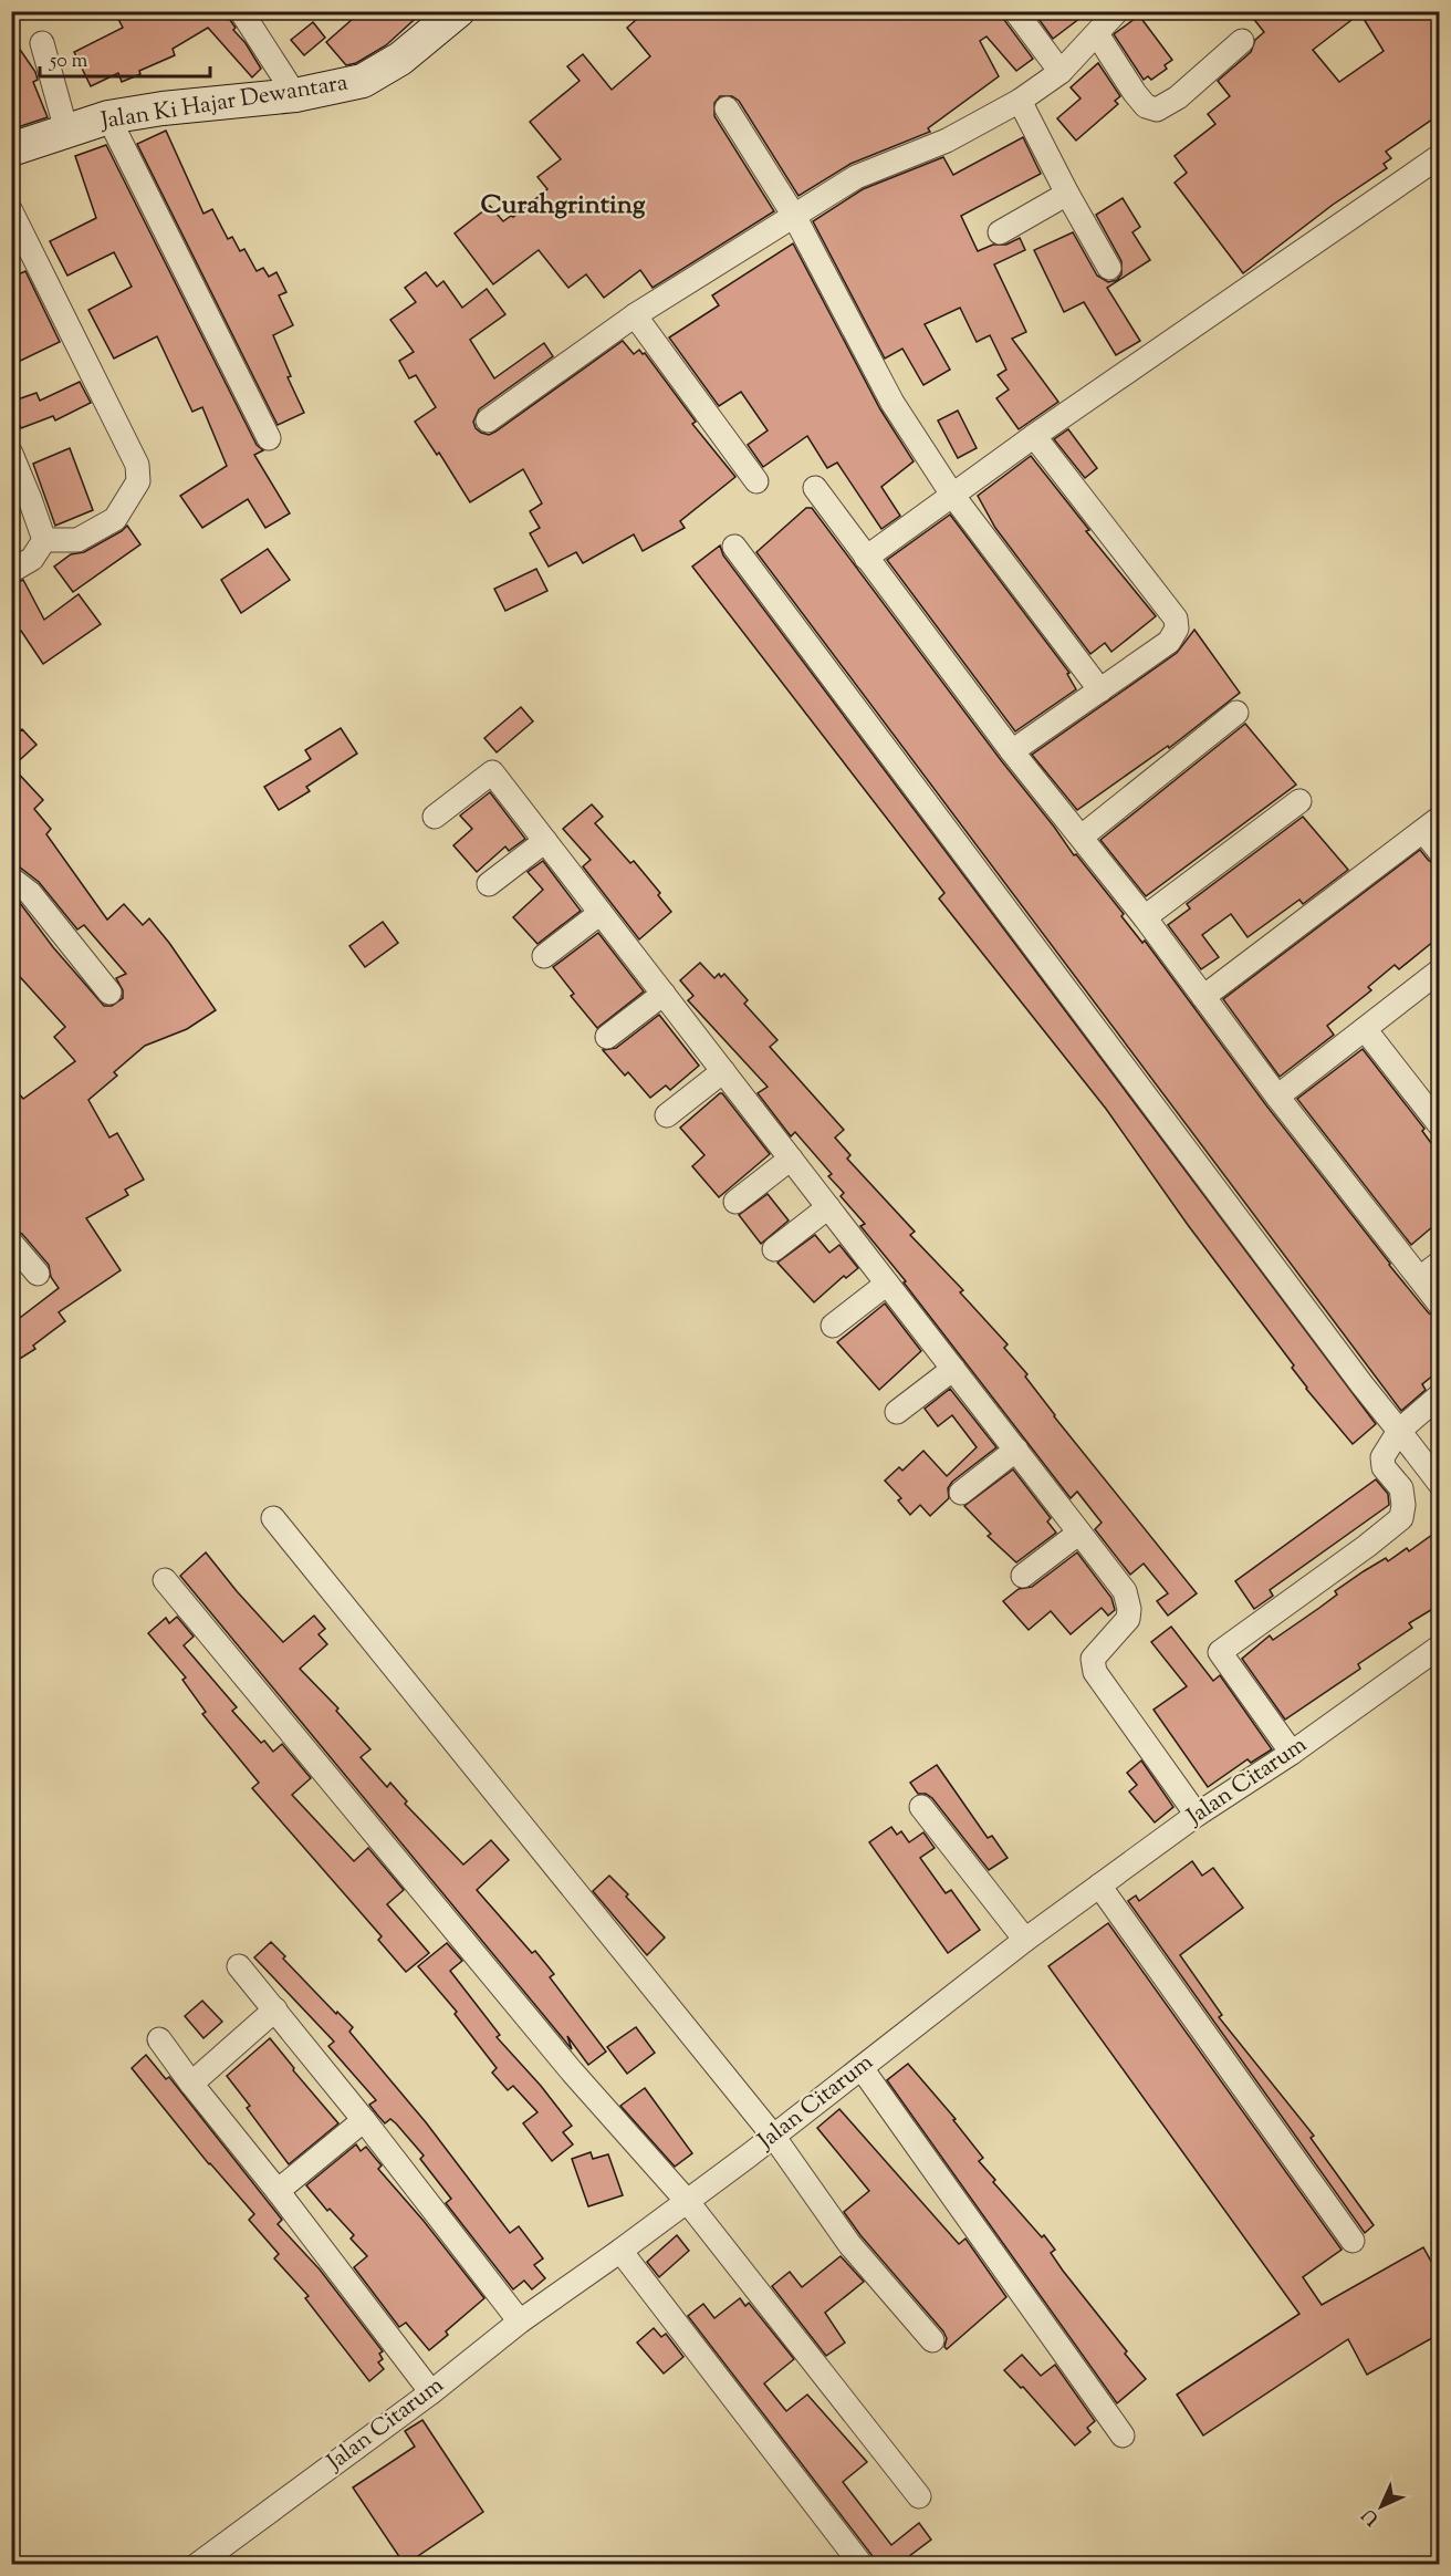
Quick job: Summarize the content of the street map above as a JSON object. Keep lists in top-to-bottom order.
{
  "streets": {
    "main road": ["Jalan Ki Hajar Dewantara"],
    "street": ["Jalan Citarum"]
  },
  "districts": ["Curahgrinting"],
  "scale_bar": "50 m",
  "north": "bottom left"
}
